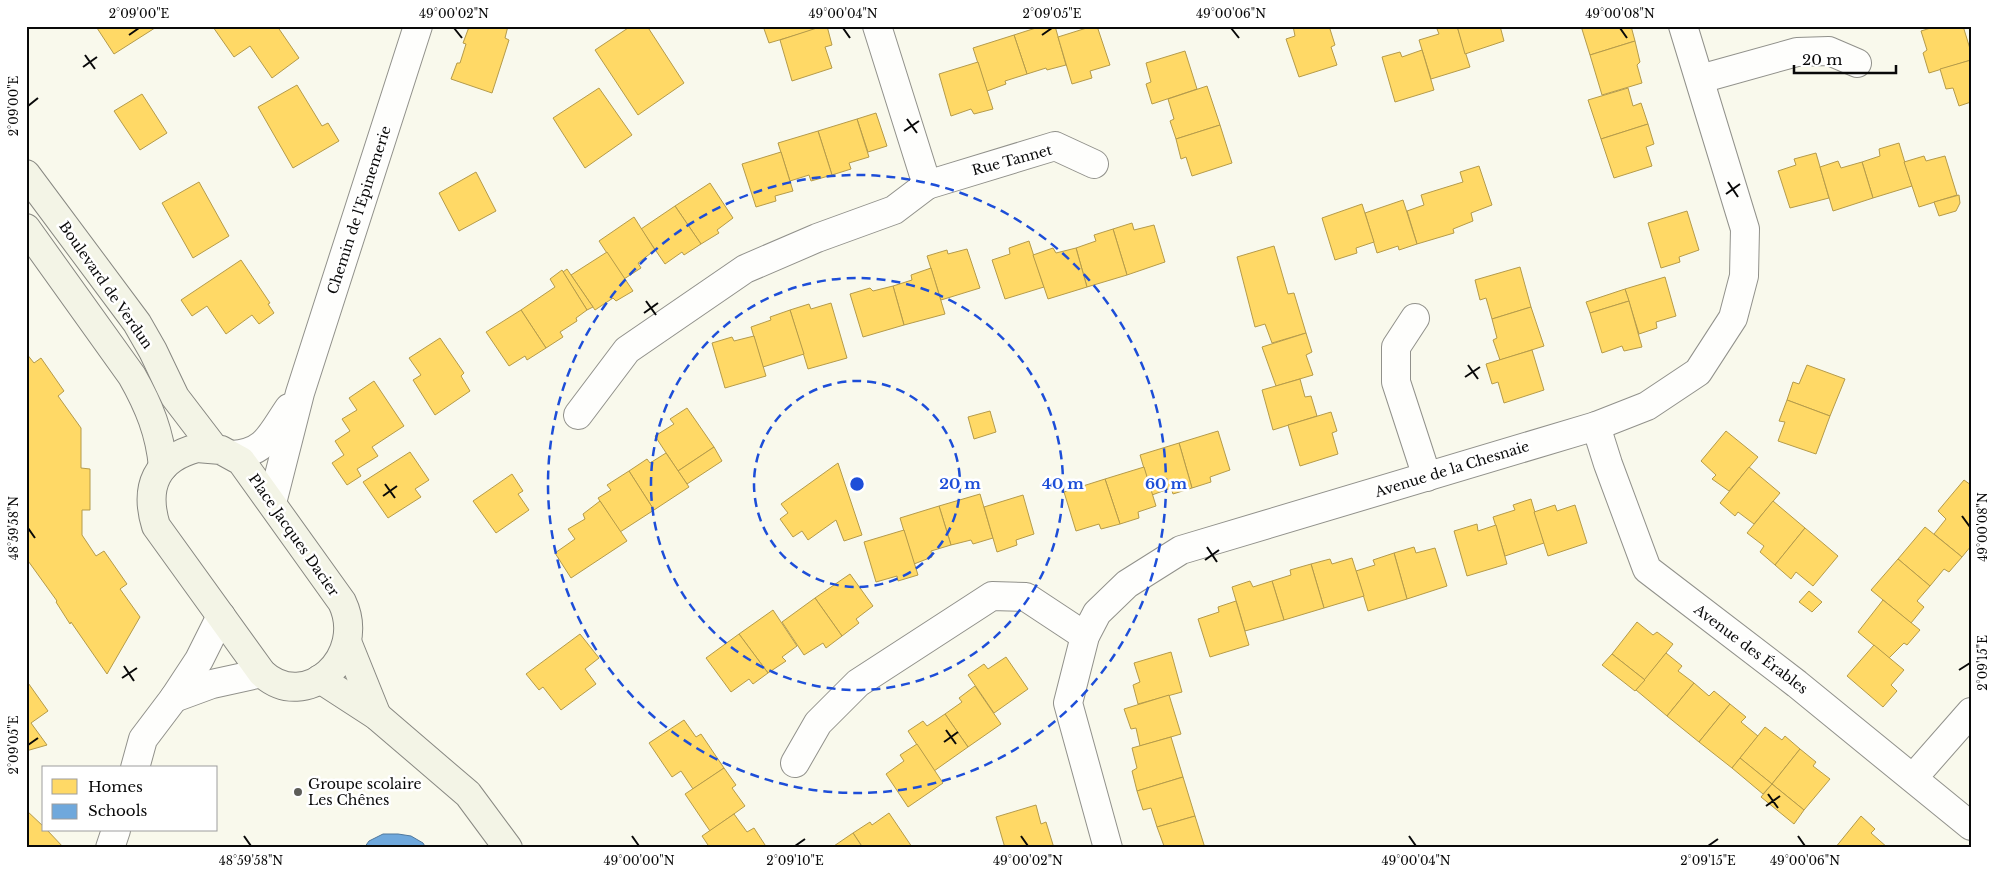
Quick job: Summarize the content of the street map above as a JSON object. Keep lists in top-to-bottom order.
{
  "streets": {
    "main road": ["Boulevard de Verdun", "Place Jacques Dacier"],
    "street": [
      "Rue Tannet",
      "Chemin de l'Epinemerie",
      "Avenue de la Chesnaie",
      "Avenue des Érables"
    ]
  },
  "crossings": [
    ["Chemin de l'Epinemerie", "Boulevard de Verdun"],
    ["Chemin de l'Epinemerie", "Place Jacques Dacier"],
    ["Boulevard de Verdun", "Place Jacques Dacier"],
    ["Avenue de la Chesnaie", "Avenue des Érables"]
  ],
  "places": ["Groupe scolaire Les Chênes"],
  "legend": ["Homes", "Schools"],
  "scale_bar": "20 m",
  "coordinates": [
    "2°09'00\"E",
    "49°00'02\"N",
    "49°00'04\"N",
    "2°09'05\"E",
    "49°00'06\"N",
    "49°00'08\"N",
    "48°59'58\"N",
    "2°09'15\"E",
    "49°00'00\"N",
    "2°09'10\"E"
  ],
  "rings": ["20 m", "40 m", "60 m"]
}
